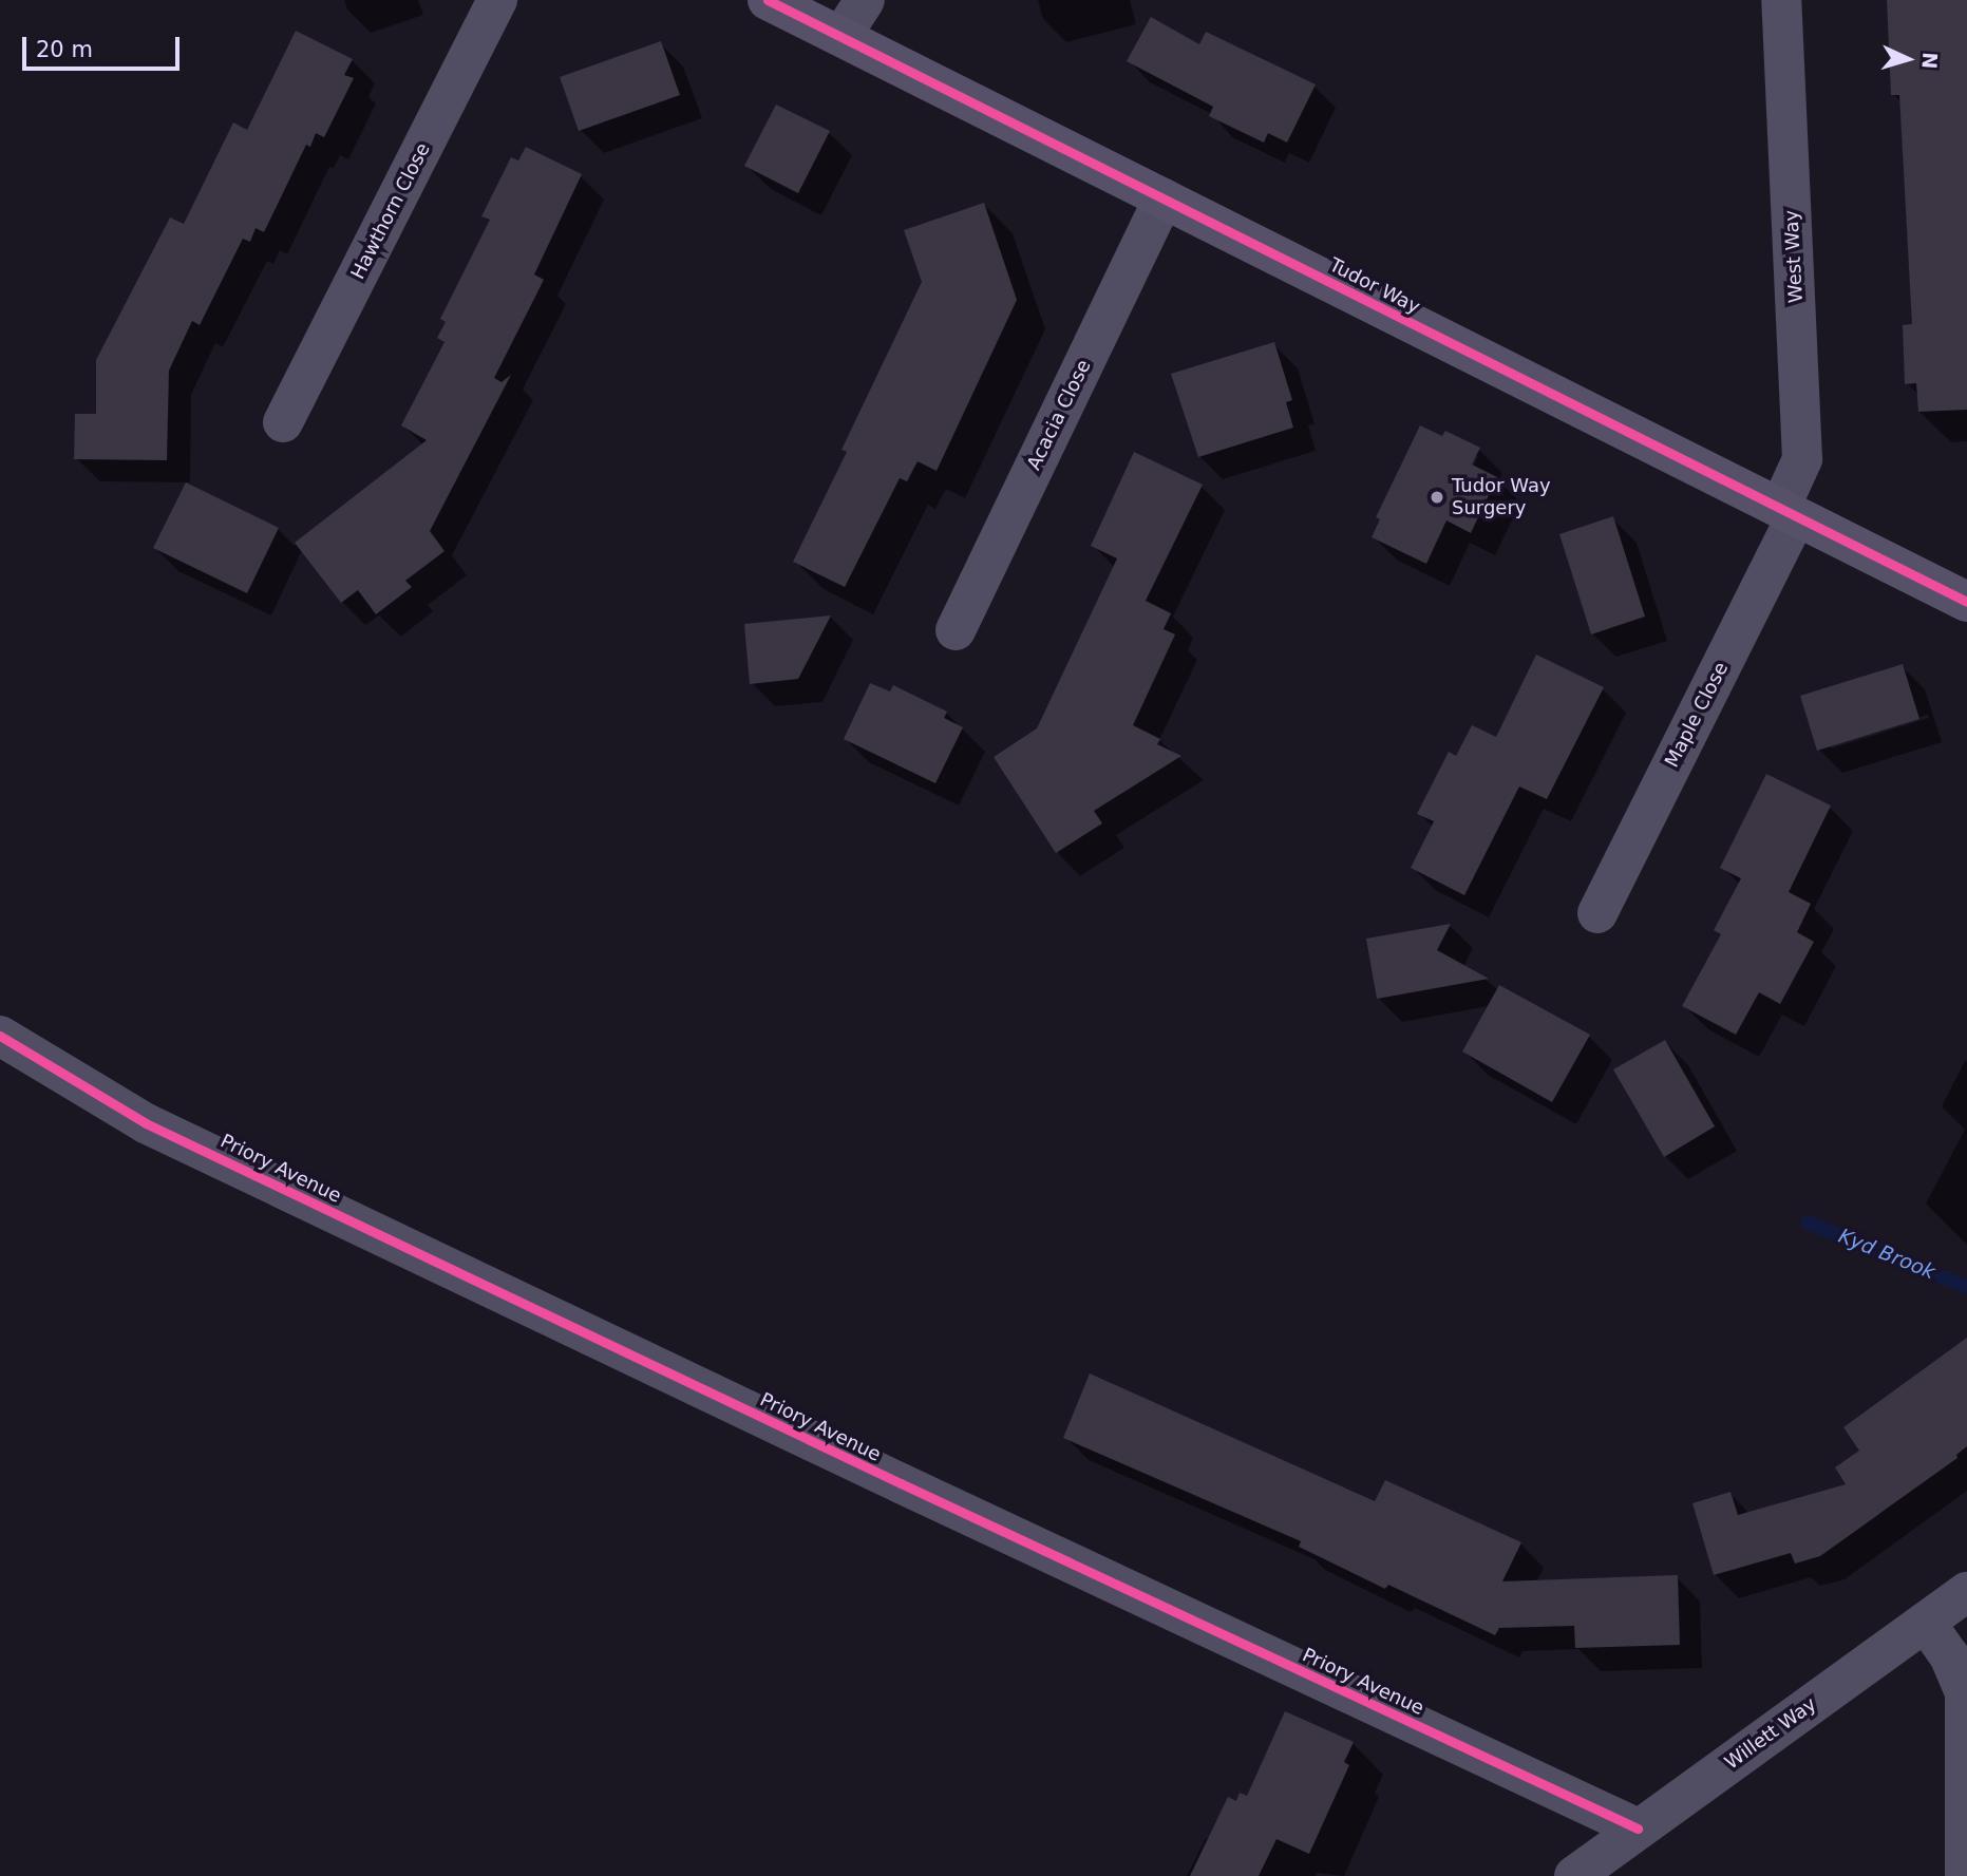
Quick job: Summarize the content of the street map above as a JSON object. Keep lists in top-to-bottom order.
{
  "streets": {
    "street": [
      "Hawthorn Close",
      "West Way",
      "Tudor Way",
      "Acacia Close",
      "Maple Close",
      "Priory Avenue",
      "Willett Way"
    ]
  },
  "crossings": [
    ["West Way", "Tudor Way"],
    ["West Way", "Maple Close"],
    ["Tudor Way", "Acacia Close"],
    ["Tudor Way", "Maple Close"],
    ["Priory Avenue", "Willett Way"]
  ],
  "water": ["Kyd Brook"],
  "places": ["Tudor Way Surgery"],
  "scale_bar": "20 m",
  "north": "right"
}
